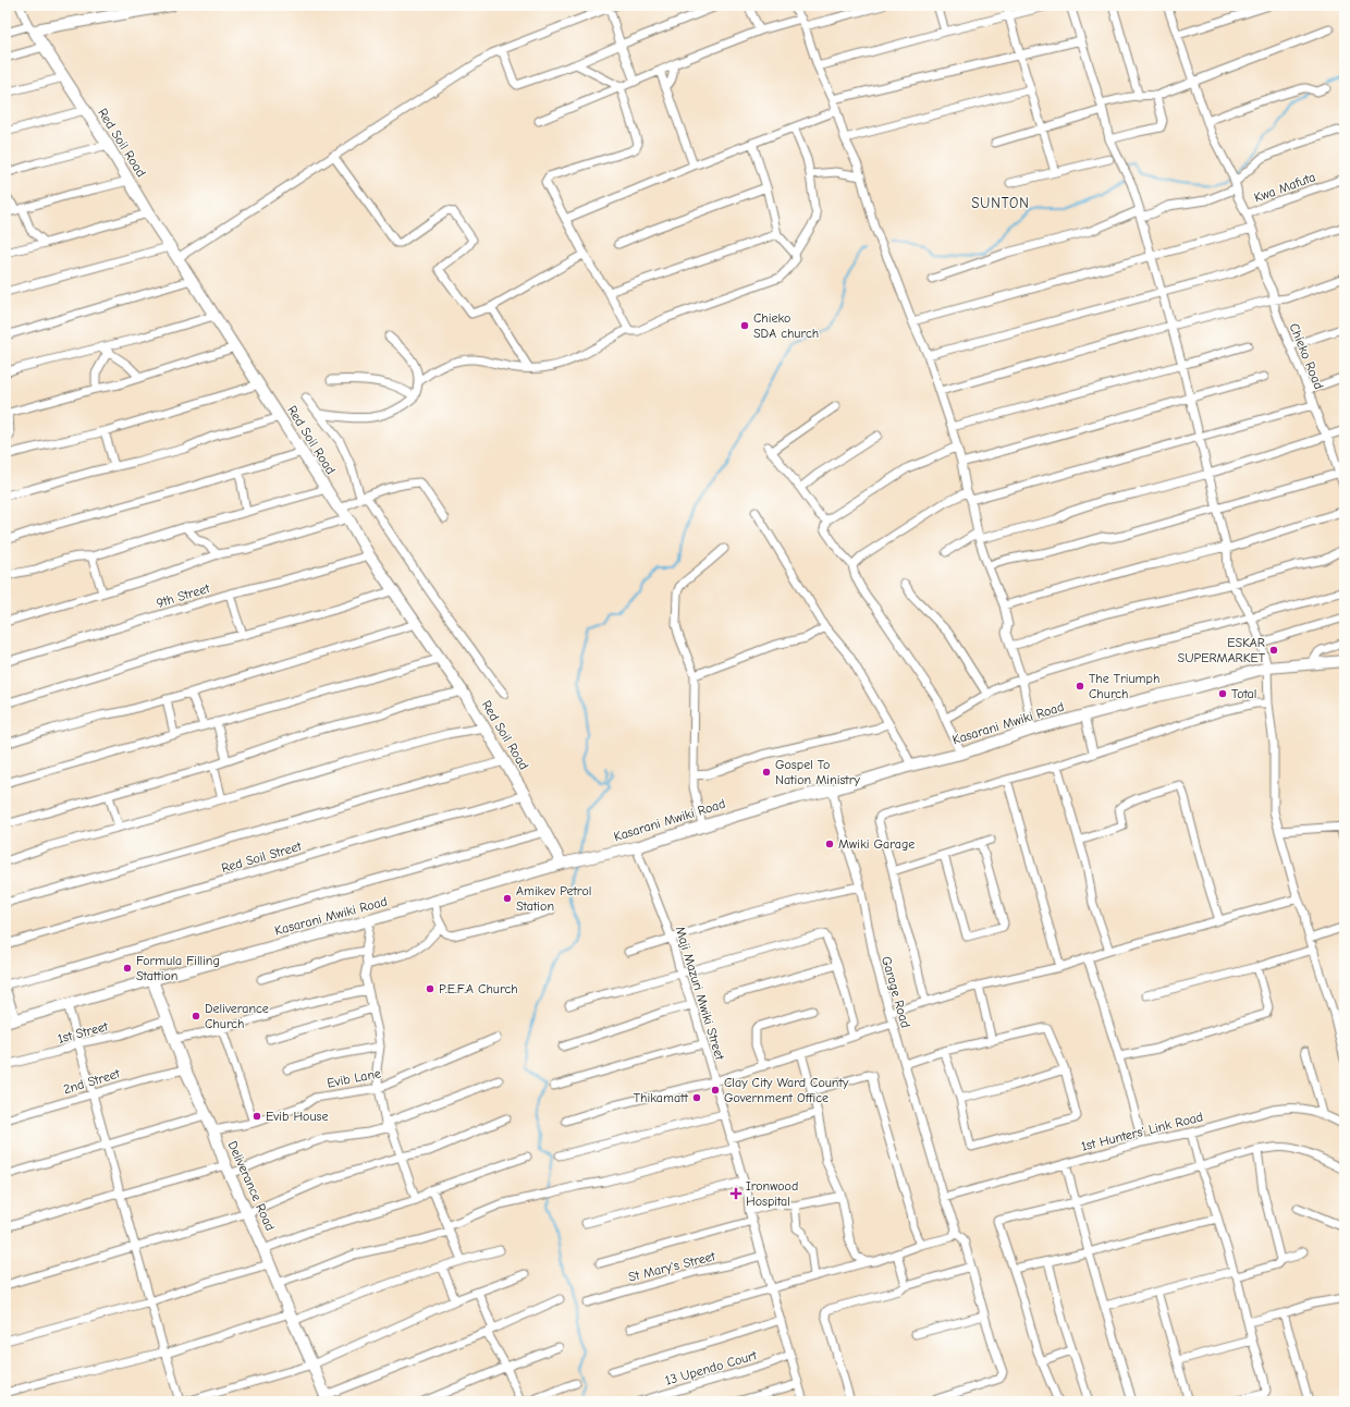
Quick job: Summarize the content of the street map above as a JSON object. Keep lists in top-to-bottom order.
{
  "streets": {
    "street": [
      "Red Soil Road",
      "Kwa Mafuta",
      "Chieko Road",
      "9th Street",
      "Kasarani Mwiki Road",
      "Red Soil Street",
      "Garage Road",
      "Maji Mazuri Mwiki Street",
      "1st Street",
      "Evib Lane",
      "2nd Street",
      "1st Hunters' Link Road",
      "Deliverance Road",
      "St Mary's Street",
      "13 Upendo Court"
    ]
  },
  "crossings": [
    ["Red Soil Road", "9th Street"],
    ["Red Soil Road", "Kasarani Mwiki Road"],
    ["Red Soil Road", "Red Soil Street"],
    ["Kwa Mafuta", "Chieko Road"],
    ["Kasarani Mwiki Road", "Garage Road"],
    ["Kasarani Mwiki Road", "Maji Mazuri Mwiki Street"],
    ["Kasarani Mwiki Road", "Deliverance Road"],
    ["Garage Road", "1st Hunters' Link Road"],
    ["Maji Mazuri Mwiki Street", "St Mary's Street"],
    ["Maji Mazuri Mwiki Street", "13 Upendo Court"],
    ["1st Street", "Deliverance Road"],
    ["Evib Lane", "Deliverance Road"],
    ["2nd Street", "Deliverance Road"]
  ],
  "districts": ["SUNTON"],
  "places": {
    "other": [
      "Chieko SDA church",
      "ESKAR SUPERMARKET",
      "The Triumph Church",
      "Total",
      "Gospel To Nation Ministry",
      "Mwiki Garage",
      "Amikev Petrol Station",
      "Formula Filling Stattion",
      "P.E.F.A Church",
      "Deliverance Church",
      "Clay City Ward County Government Office",
      "Thikamatt",
      "Evib House"
    ],
    "health": ["Ironwood Hospital"]
  }
}
